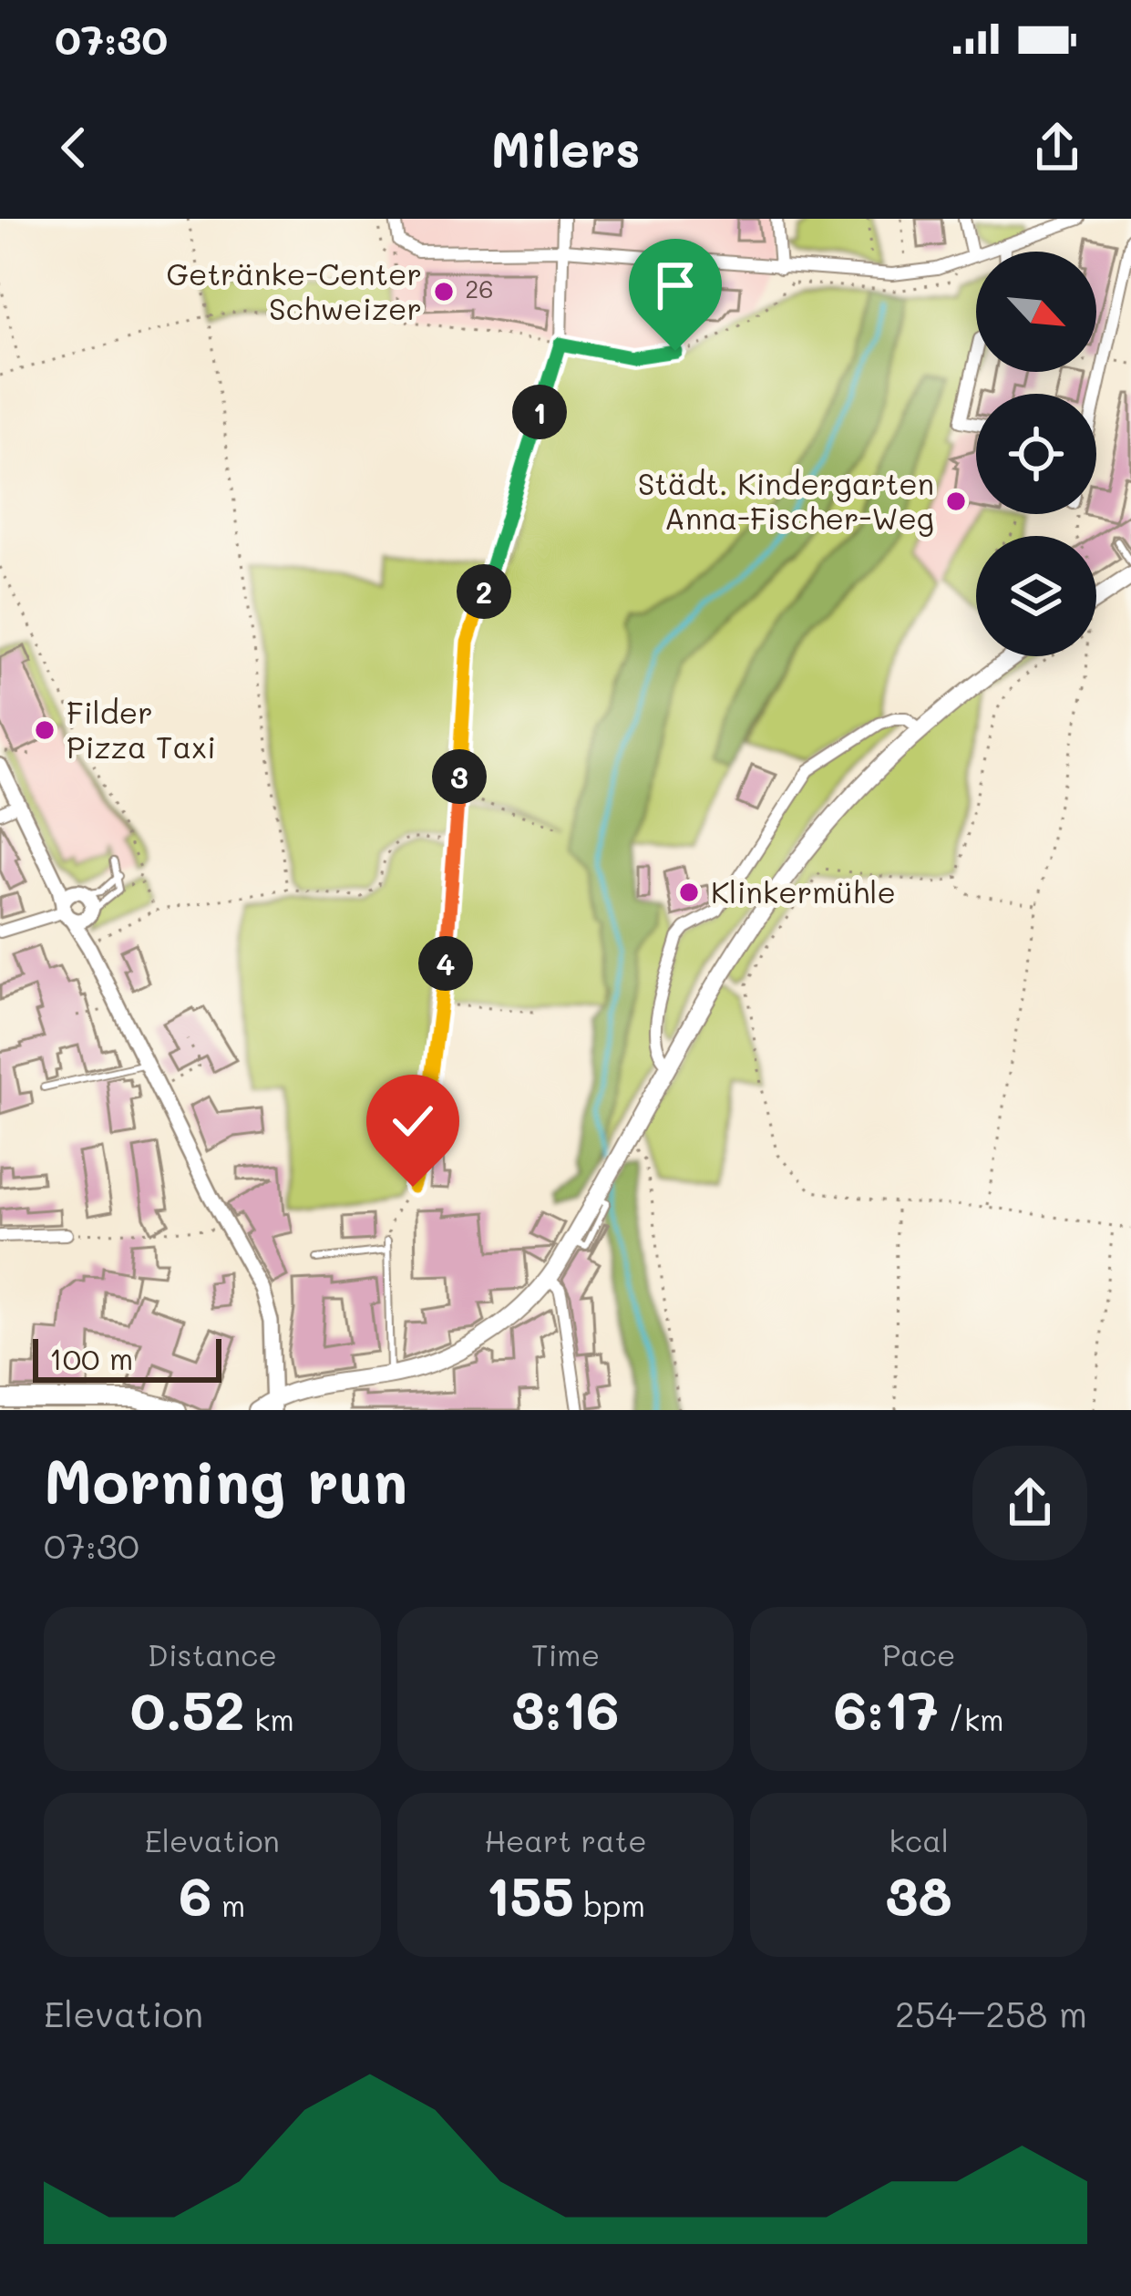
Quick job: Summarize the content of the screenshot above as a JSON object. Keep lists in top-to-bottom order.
{
  "places": [
    "Getränke-Center Schweizer",
    "Städt. Kindergarten Anna-Fischer-Weg",
    "Filder Pizza Taxi",
    "Klinkermühle"
  ],
  "house_numbers": ["26"],
  "scale_bar": "100 m",
  "north": "bottom right",
  "page": {
    "status": "07:30",
    "header": "Milers",
    "pins": [
      "1",
      "2",
      "3",
      "4"
    ],
    "scale": "100 m",
    "heading": ["Morning run", "07:30"],
    "stats": [
      ["Distance", "0.52 km"],
      ["Time", "3:16"],
      ["Pace", "6:17 /km"],
      ["Elevation", "6 m"],
      ["Heart rate", "155 bpm"],
      ["kcal", "38"]
    ],
    "chart": ["Elevation", "254–258 m"]
  }
}
